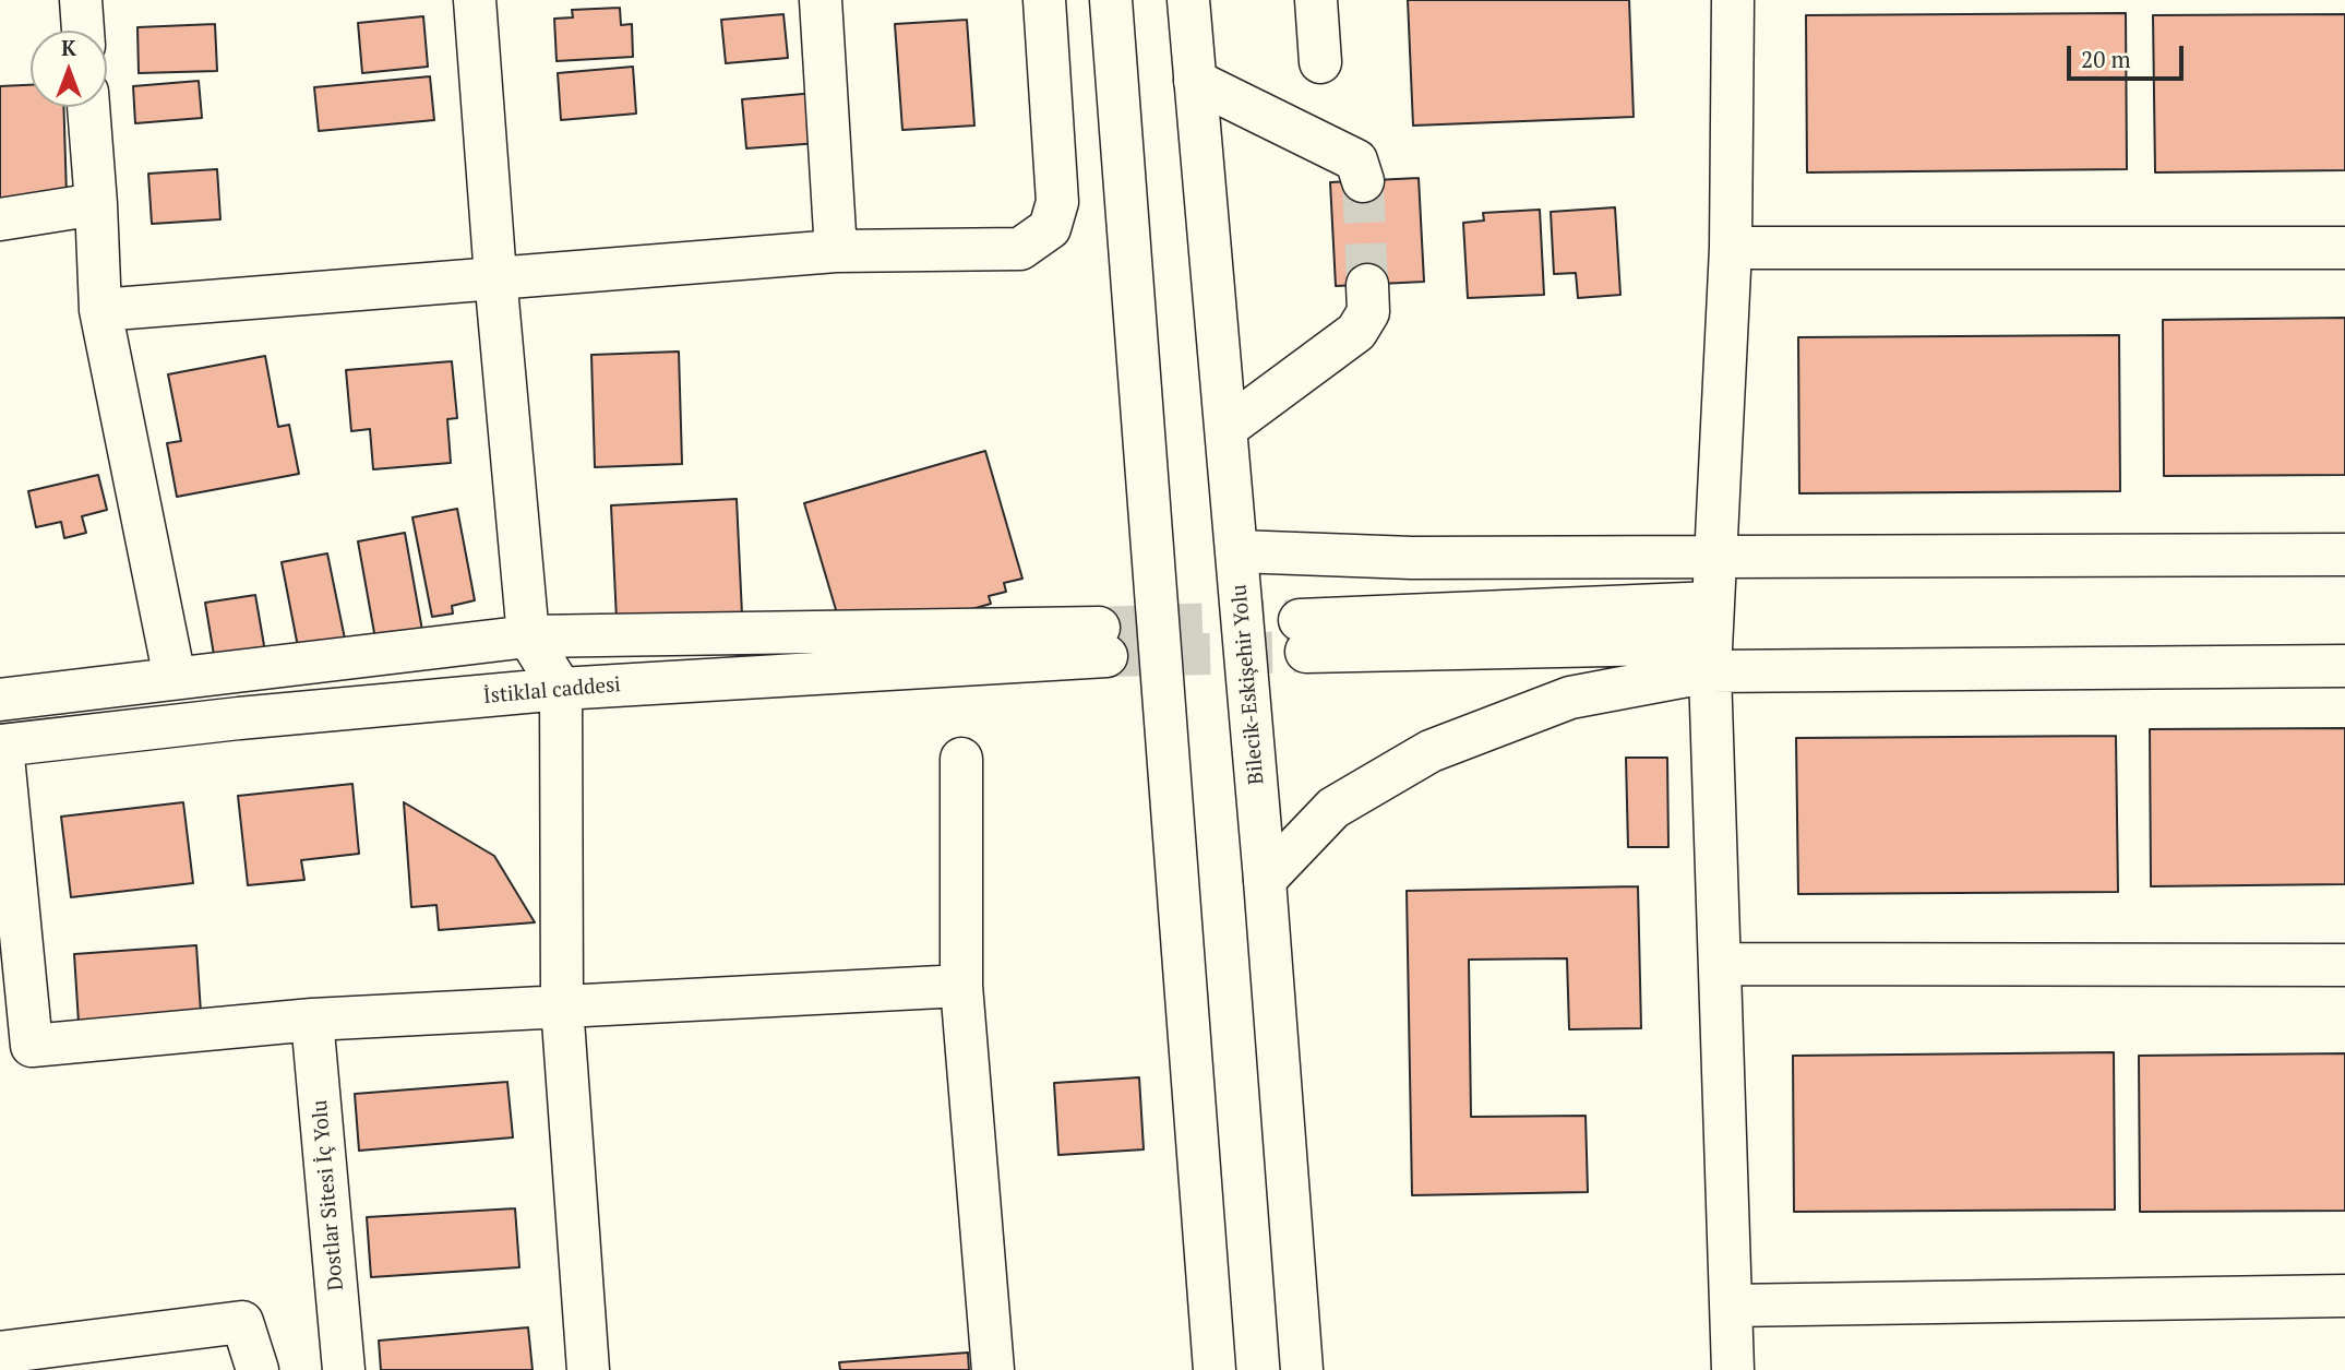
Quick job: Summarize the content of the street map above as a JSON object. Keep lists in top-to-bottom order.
{
  "streets": {
    "street": ["Bilecik-Eskişehir Yolu", "İstiklal caddesi", "Dostlar Sitesi İç Yolu"]
  },
  "scale_bar": "20 m",
  "north": "top"
}
